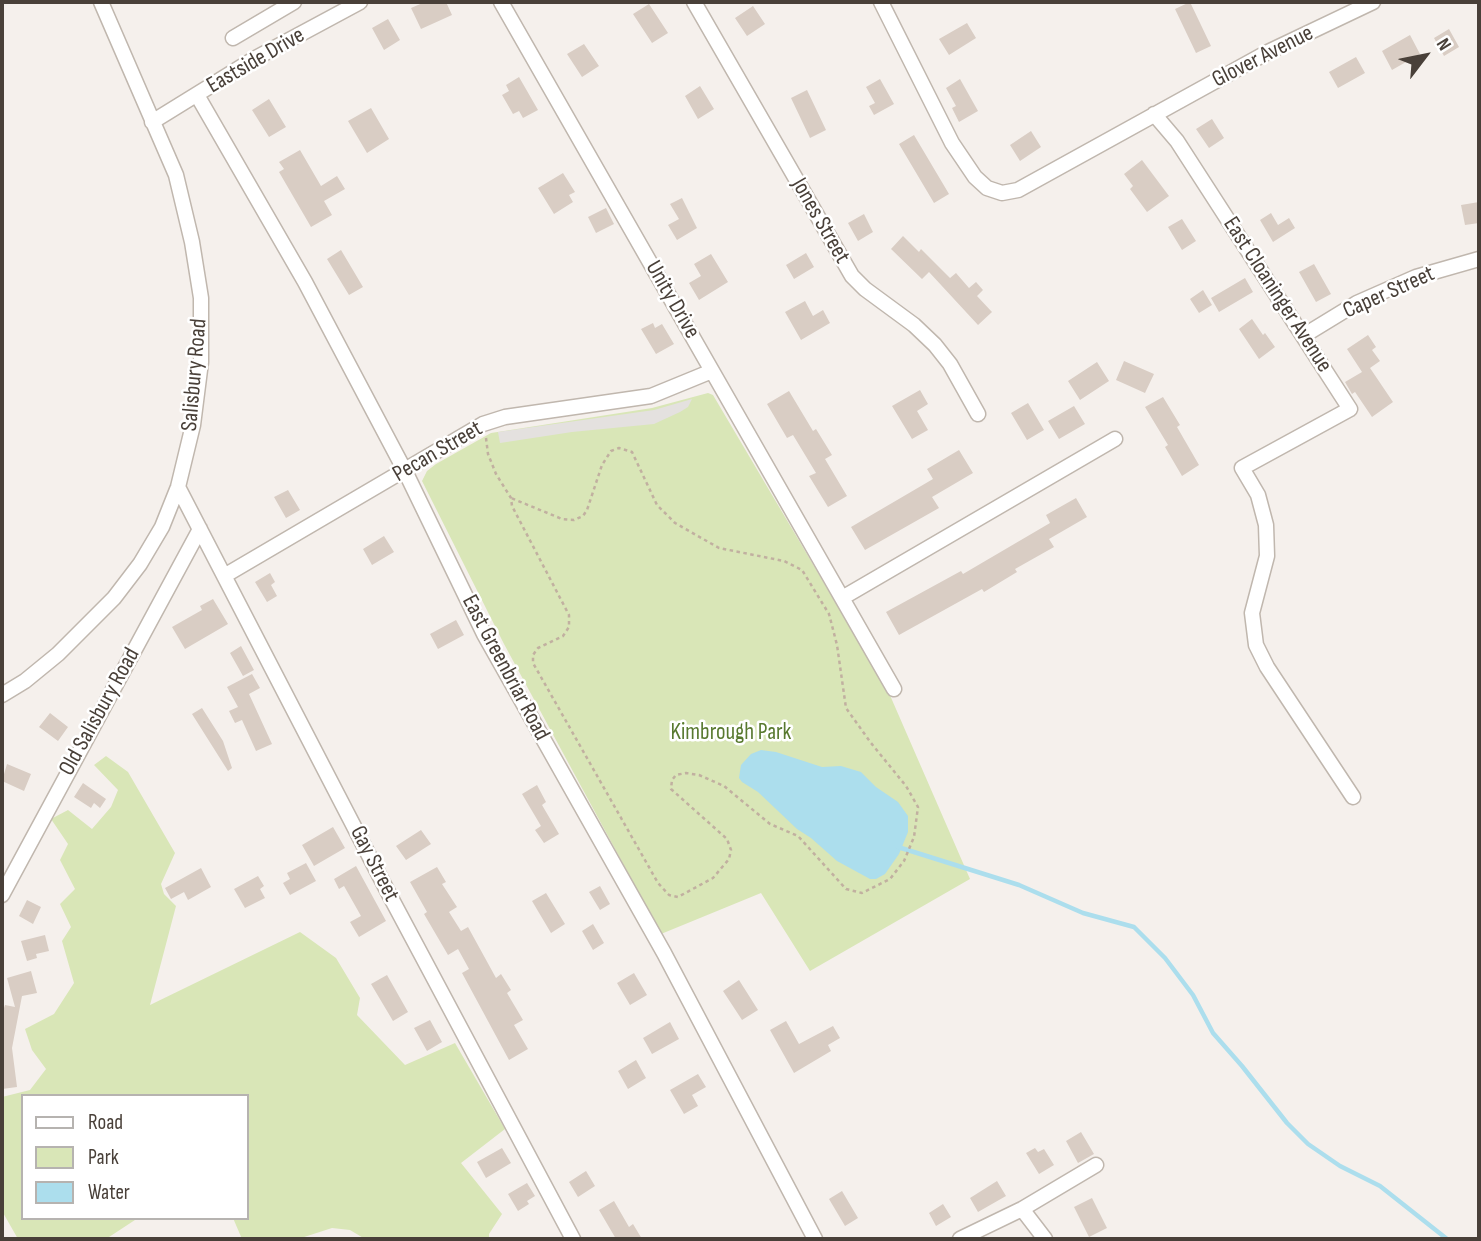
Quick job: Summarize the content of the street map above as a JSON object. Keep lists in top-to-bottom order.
{
  "streets": {
    "street": [
      "Glover Avenue",
      "Eastside Drive",
      "Jones Street",
      "Caper Street",
      "East Cloaninger Avenue",
      "Unity Drive",
      "Salisbury Road",
      "Pecan Street",
      "East Greenbriar Road",
      "Old Salisbury Road",
      "Gay Street"
    ]
  },
  "crossings": [
    ["Glover Avenue", "East Cloaninger Avenue"],
    ["Eastside Drive", "Salisbury Road"],
    ["Eastside Drive", "East Greenbriar Road"],
    ["Caper Street", "East Cloaninger Avenue"],
    ["Unity Drive", "Pecan Street"],
    ["Salisbury Road", "Gay Street"],
    ["Pecan Street", "East Greenbriar Road"],
    ["Pecan Street", "Gay Street"],
    ["Old Salisbury Road", "Gay Street"]
  ],
  "parks": ["Kimbrough Park"],
  "legend": ["Road", "Park", "Water"],
  "north": "top right"
}
